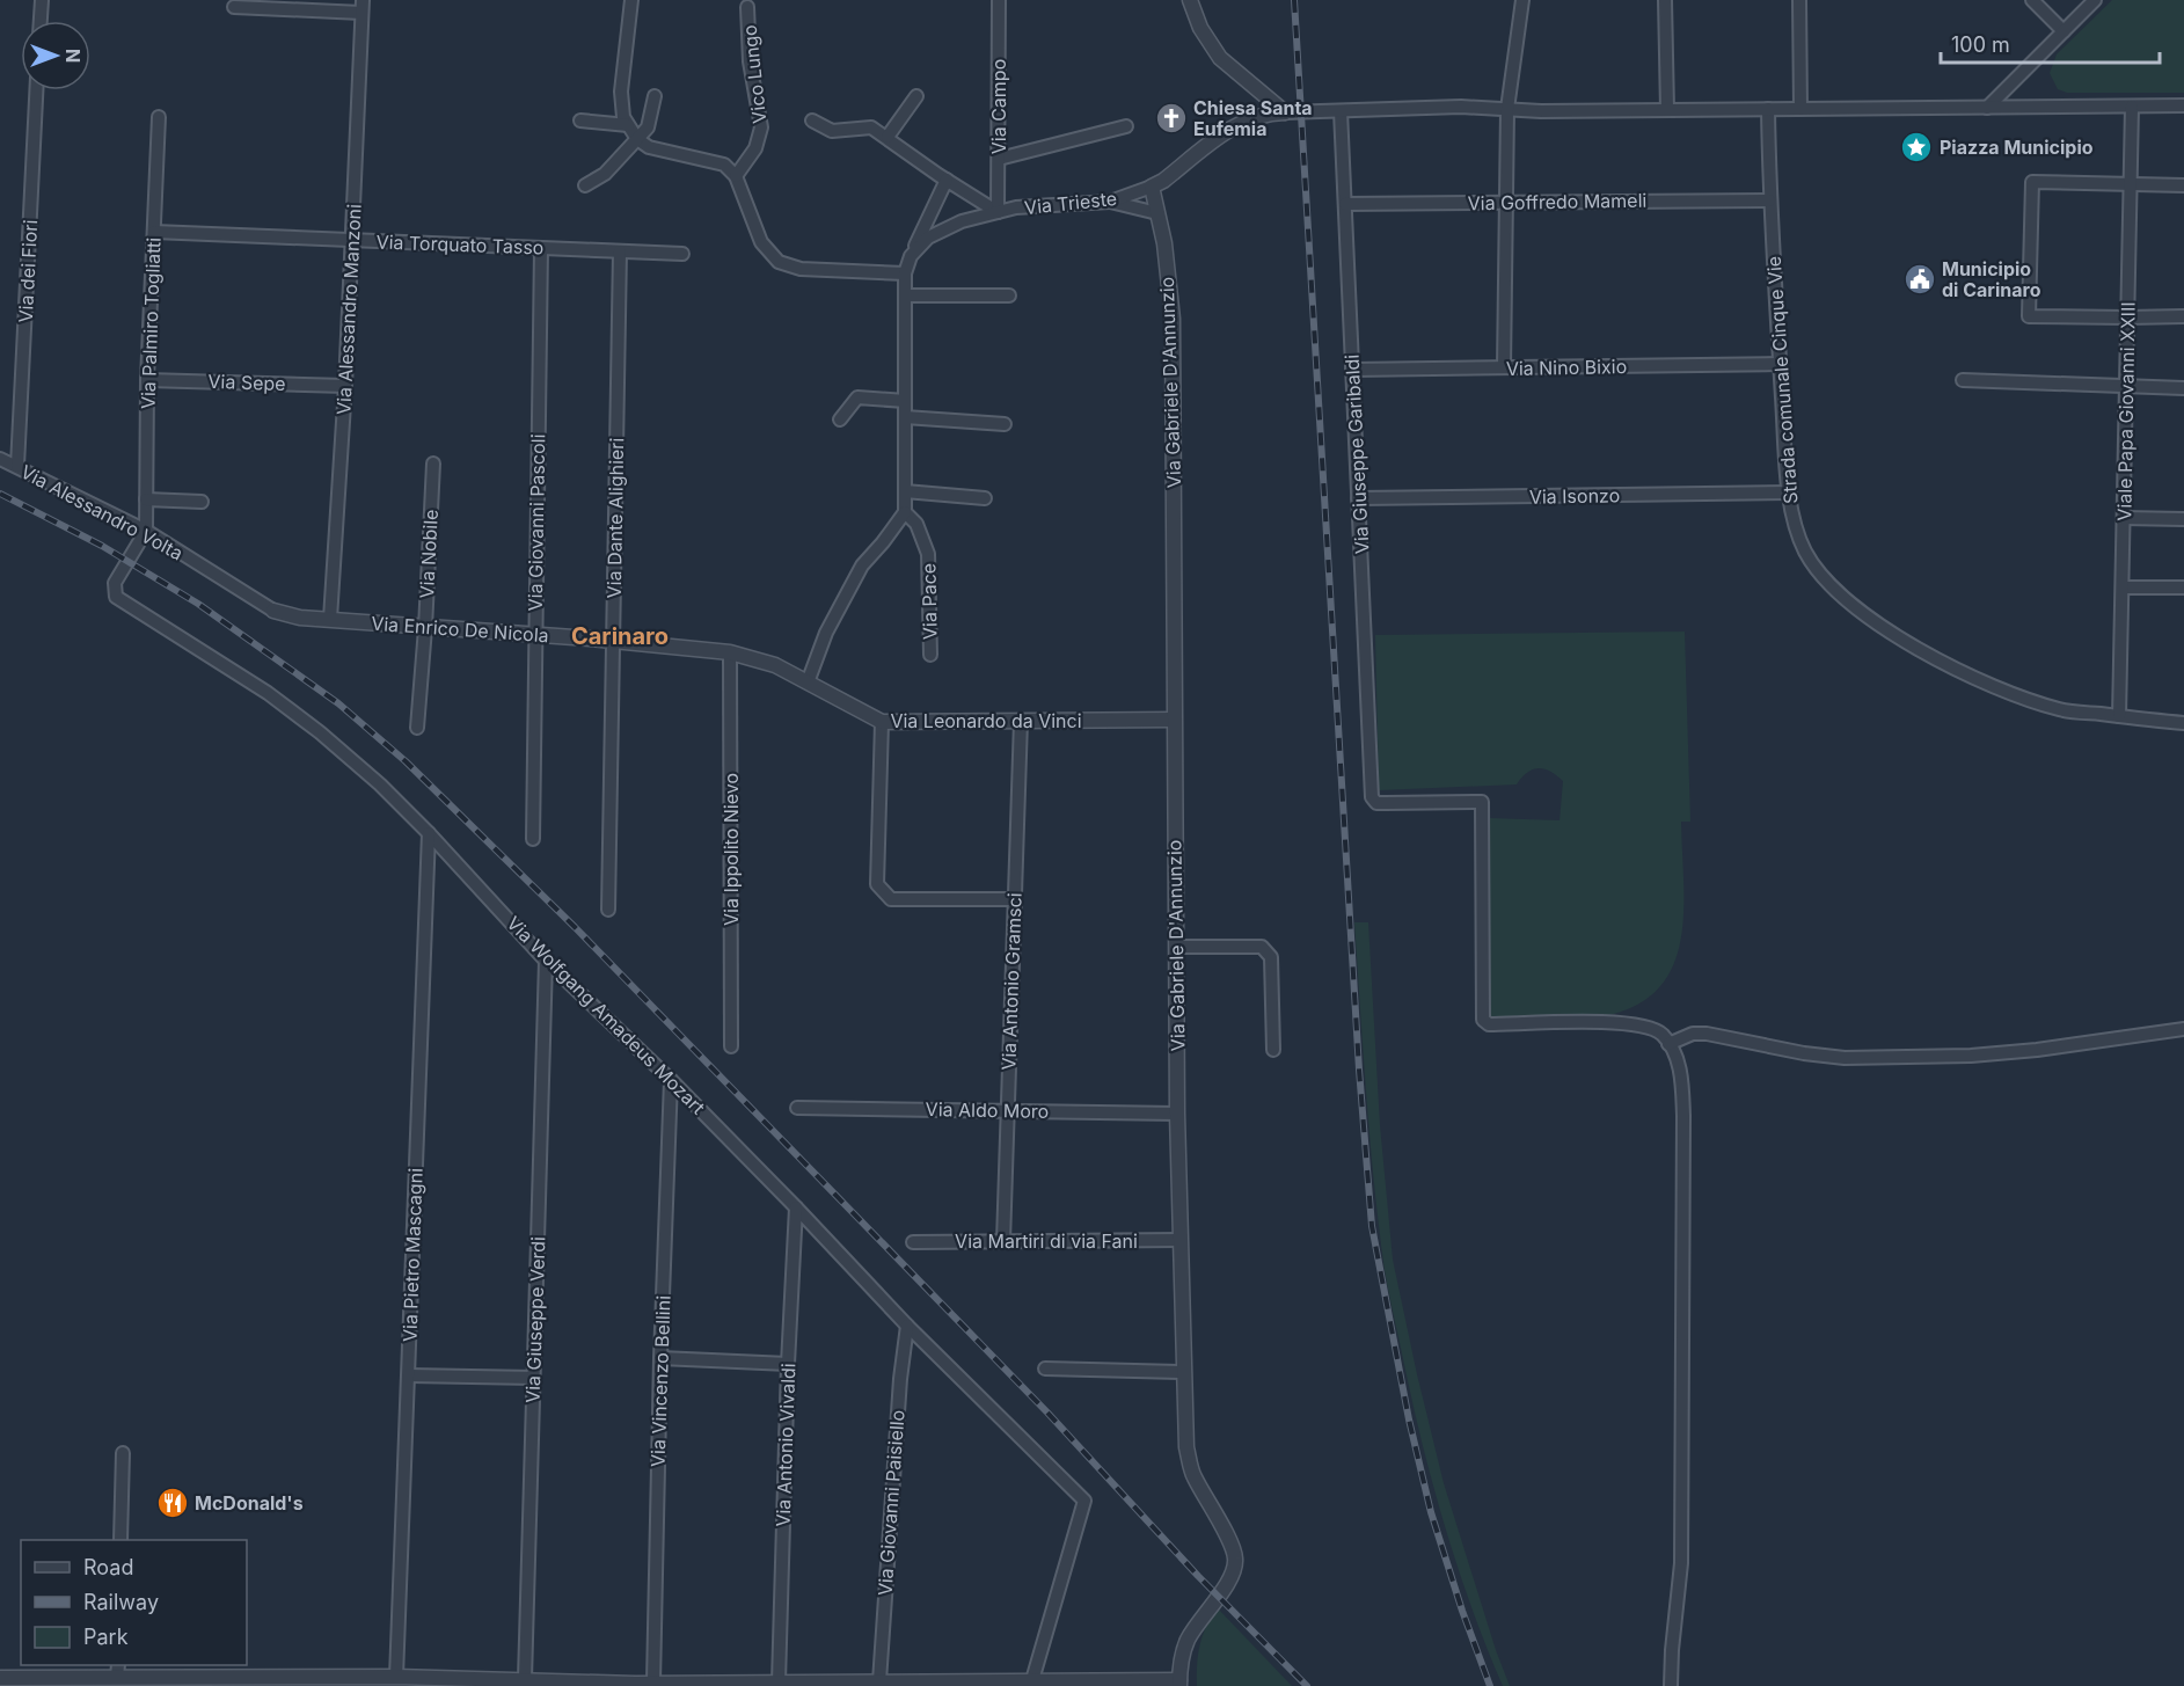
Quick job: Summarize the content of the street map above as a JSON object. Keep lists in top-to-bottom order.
{
  "streets": {
    "street": [
      "Vico Lungo",
      "Via Campo",
      "Via Goffredo Mameli",
      "Via Trieste",
      "Via Torquato Tasso",
      "Via dei Fiori",
      "Via Alessandro Manzoni",
      "Via Palmiro Togliatti",
      "Via Nino Bixio",
      "Strada comunale Cinque Vie",
      "Via Sepe",
      "Via Gabriele D'Annunzio",
      "Viale Papa Giovanni XXIII",
      "Via Giuseppe Garibaldi",
      "Via Isonzo",
      "Via Alessandro Volta",
      "Via Dante Alighieri",
      "Via Giovanni Pascoli",
      "Via Nobile",
      "Via Pace",
      "Via Enrico De Nicola",
      "Via Leonardo da Vinci",
      "Via Ippolito Nievo",
      "Via Antonio Gramsci",
      "Via Wolfgang Amadeus Mozart",
      "Via Aldo Moro",
      "Via Martiri di via Fani",
      "Via Pietro Mascagni",
      "Via Giuseppe Verdi",
      "Via Vincenzo Bellini",
      "Via Antonio Vivaldi",
      "Via Giovanni Paisiello"
    ]
  },
  "crossings": [
    ["Via Campo", "Via Trieste"],
    ["Via Goffredo Mameli", "Strada comunale Cinque Vie"],
    ["Via Goffredo Mameli", "Via Giuseppe Garibaldi"],
    ["Via Trieste", "Via Gabriele D'Annunzio"],
    ["Via Torquato Tasso", "Via Alessandro Manzoni"],
    ["Via Torquato Tasso", "Via Palmiro Togliatti"],
    ["Via Torquato Tasso", "Via Dante Alighieri"],
    ["Via Torquato Tasso", "Via Giovanni Pascoli"],
    ["Via dei Fiori", "Via Alessandro Volta"],
    ["Via Alessandro Manzoni", "Via Sepe"],
    ["Via Alessandro Manzoni", "Via Enrico De Nicola"],
    ["Via Palmiro Togliatti", "Via Sepe"],
    ["Via Palmiro Togliatti", "Via Alessandro Volta"],
    ["Via Palmiro Togliatti", "Via Wolfgang Amadeus Mozart"],
    ["Via Nino Bixio", "Strada comunale Cinque Vie"],
    ["Via Nino Bixio", "Via Giuseppe Garibaldi"],
    ["Strada comunale Cinque Vie", "Viale Papa Giovanni XXIII"],
    ["Strada comunale Cinque Vie", "Via Isonzo"],
    ["Via Gabriele D'Annunzio", "Via Leonardo da Vinci"],
    ["Via Gabriele D'Annunzio", "Via Aldo Moro"],
    ["Via Gabriele D'Annunzio", "Via Martiri di via Fani"],
    ["Via Giuseppe Garibaldi", "Via Isonzo"],
    ["Via Alessandro Volta", "Via Enrico De Nicola"],
    ["Via Alessandro Volta", "Via Wolfgang Amadeus Mozart"],
    ["Via Dante Alighieri", "Via Enrico De Nicola"],
    ["Via Giovanni Pascoli", "Via Enrico De Nicola"],
    ["Via Nobile", "Via Enrico De Nicola"],
    ["Via Enrico De Nicola", "Via Leonardo da Vinci"],
    ["Via Enrico De Nicola", "Via Ippolito Nievo"],
    ["Via Leonardo da Vinci", "Via Antonio Gramsci"],
    ["Via Antonio Gramsci", "Via Aldo Moro"],
    ["Via Antonio Gramsci", "Via Martiri di via Fani"],
    ["Via Wolfgang Amadeus Mozart", "Via Pietro Mascagni"],
    ["Via Wolfgang Amadeus Mozart", "Via Giuseppe Verdi"],
    ["Via Wolfgang Amadeus Mozart", "Via Vincenzo Bellini"],
    ["Via Wolfgang Amadeus Mozart", "Via Antonio Vivaldi"],
    ["Via Wolfgang Amadeus Mozart", "Via Giovanni Paisiello"]
  ],
  "districts": ["Carinaro"],
  "places": {
    "church": ["Chiesa Santa Eufemia"],
    "place": ["Piazza Municipio"],
    "public building": ["Municipio di Carinaro"],
    "restaurant": ["McDonald's"]
  },
  "legend": ["Road", "Railway", "Park"],
  "scale_bar": "100 m",
  "north": "right"
}
